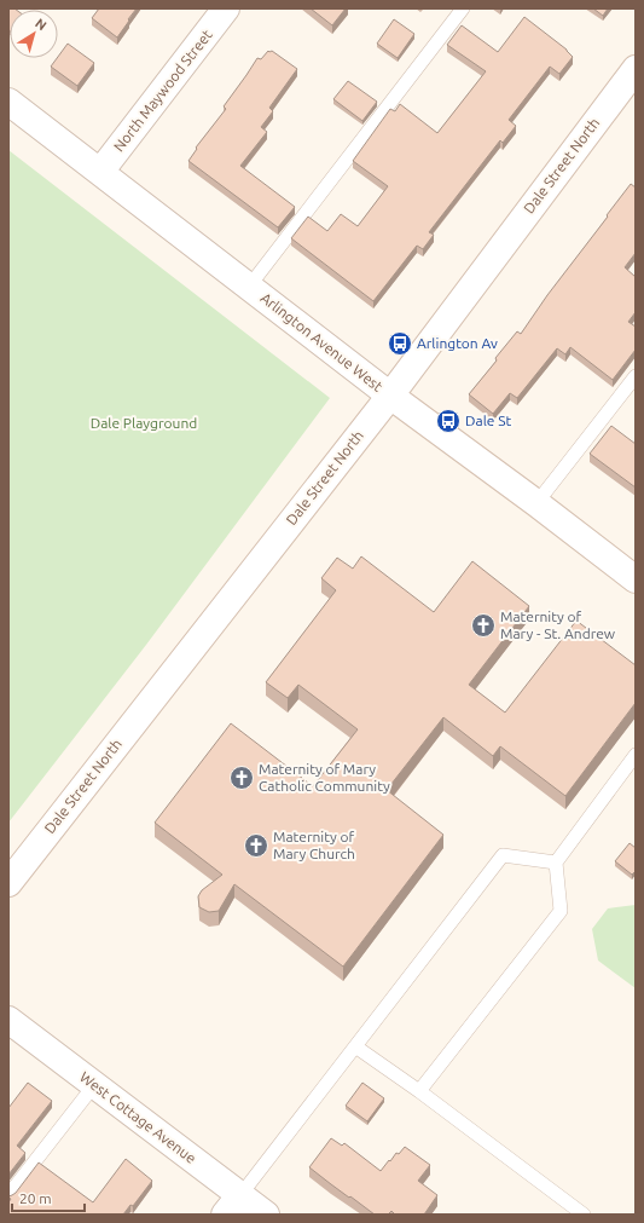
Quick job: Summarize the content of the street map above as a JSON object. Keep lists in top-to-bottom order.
{
  "streets": {
    "street": [
      "North Maywood Street",
      "Dale Street North",
      "Arlington Avenue West",
      "West Cottage Avenue"
    ]
  },
  "crossings": [
    ["North Maywood Street", "Arlington Avenue West"],
    ["Dale Street North", "Arlington Avenue West"]
  ],
  "parks": ["Dale Playground"],
  "places": {
    "bus stop": ["Arlington Av", "Dale St"],
    "church": ["Maternity of Mary - St. Andrew", "Maternity of Mary Catholic Community", "Maternity of Mary Church"]
  },
  "scale_bar": "20 m",
  "north": "top right"
}
